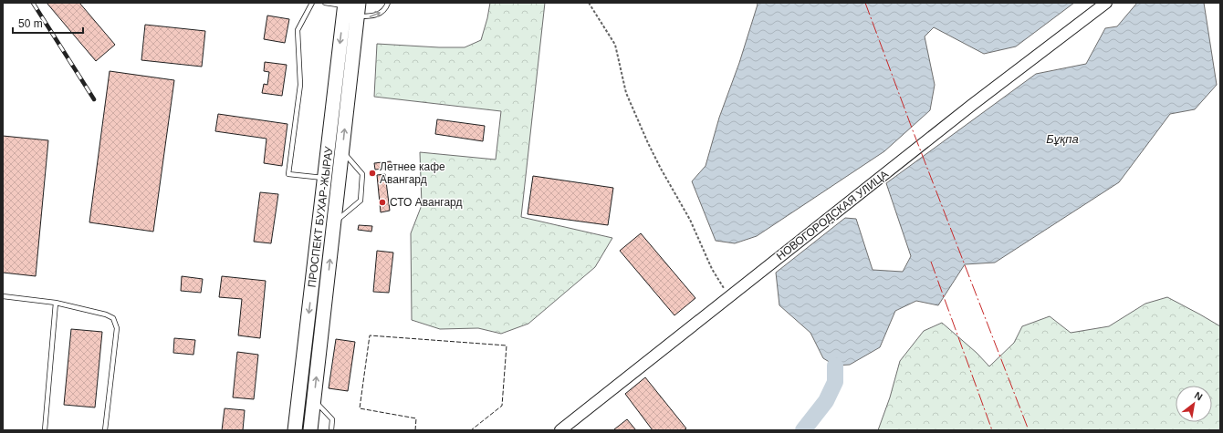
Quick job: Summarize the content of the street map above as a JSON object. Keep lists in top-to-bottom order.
{
  "streets": {
    "main road": ["ПРОСПЕКТ БУХАР-ЖЫРАУ"],
    "street": ["НОВОГОРОДСКАЯ УЛИЦА"]
  },
  "water": ["Бұқпа"],
  "places": ["Летнее кафе Авангард", "СТО Авангард"],
  "scale_bar": "50 m",
  "north": "top right"
}
